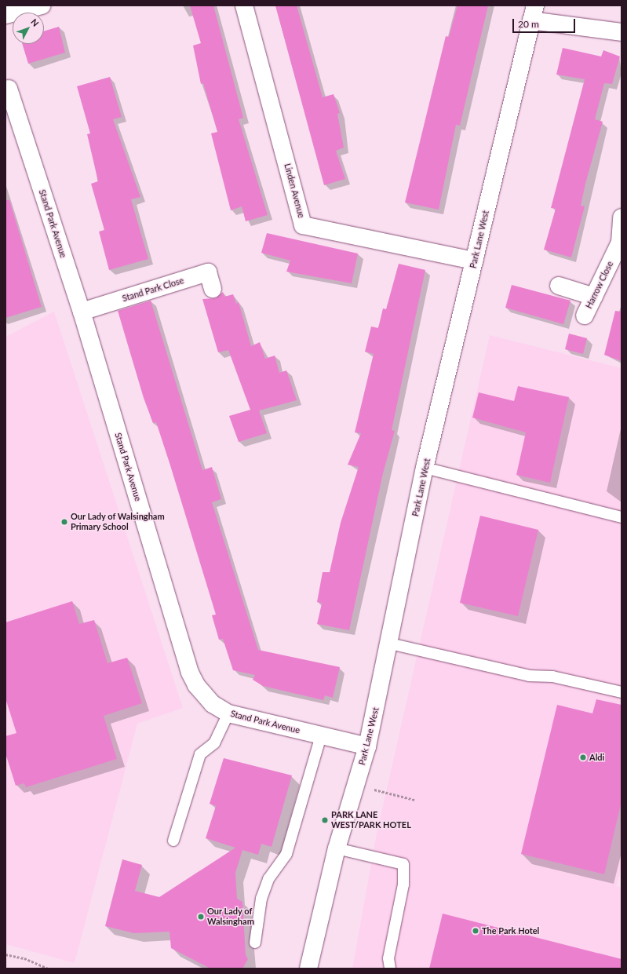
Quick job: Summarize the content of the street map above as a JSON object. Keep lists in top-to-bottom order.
{
  "streets": {
    "street": [
      "Linden Avenue",
      "Stand Park Avenue",
      "Park Lane West",
      "Harrow Close",
      "Stand Park Close"
    ]
  },
  "crossings": [
    ["Linden Avenue", "Park Lane West"],
    ["Stand Park Avenue", "Park Lane West"],
    ["Stand Park Avenue", "Stand Park Close"]
  ],
  "places": [
    "Our Lady of Walsingham Primary School",
    "Aldi",
    "PARK LANE WEST/PARK HOTEL",
    "Our Lady of Walsingham",
    "The Park Hotel"
  ],
  "scale_bar": "20 m",
  "north": "top right"
}
